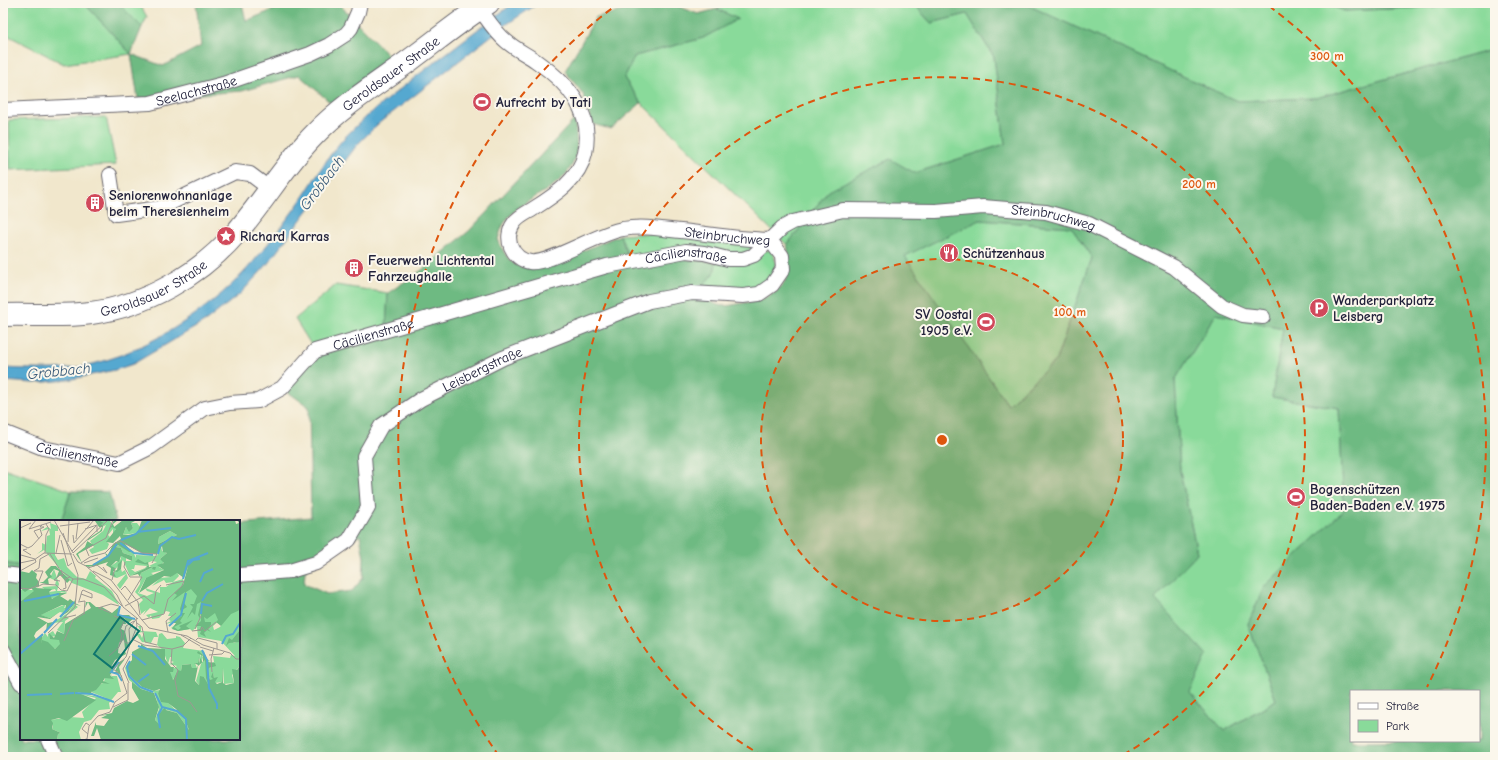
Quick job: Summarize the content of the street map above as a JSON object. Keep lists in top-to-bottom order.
{
  "streets": {
    "main road": ["Geroldsauer Straße"],
    "street": [
      "Seelachstraße",
      "Steinbruchweg",
      "Cäcilienstraße",
      "Leisbergstraße"
    ]
  },
  "crossings": [
    ["Geroldsauer Straße", "Steinbruchweg"],
    ["Steinbruchweg", "Cäcilienstraße"],
    ["Steinbruchweg", "Leisbergstraße"],
    ["Cäcilienstraße", "Leisbergstraße"]
  ],
  "water": ["Grobbach"],
  "places": {
    "sports": ["Aufrecht by Tati", "SV Oostal 1905 e.V.", "Bogenschützen Baden-Baden e.V. 1975"],
    "building": ["Seniorenwohnanlage beim Theresienheim", "Feuerwehr Lichtental Fahrzeughalle"],
    "place": ["Richard Karras"],
    "restaurant": ["Schützenhaus"],
    "parking": ["Wanderparkplatz Leisberg"]
  },
  "legend": ["Straße", "Park"],
  "rings": ["300 m", "200 m", "100 m"]
}
